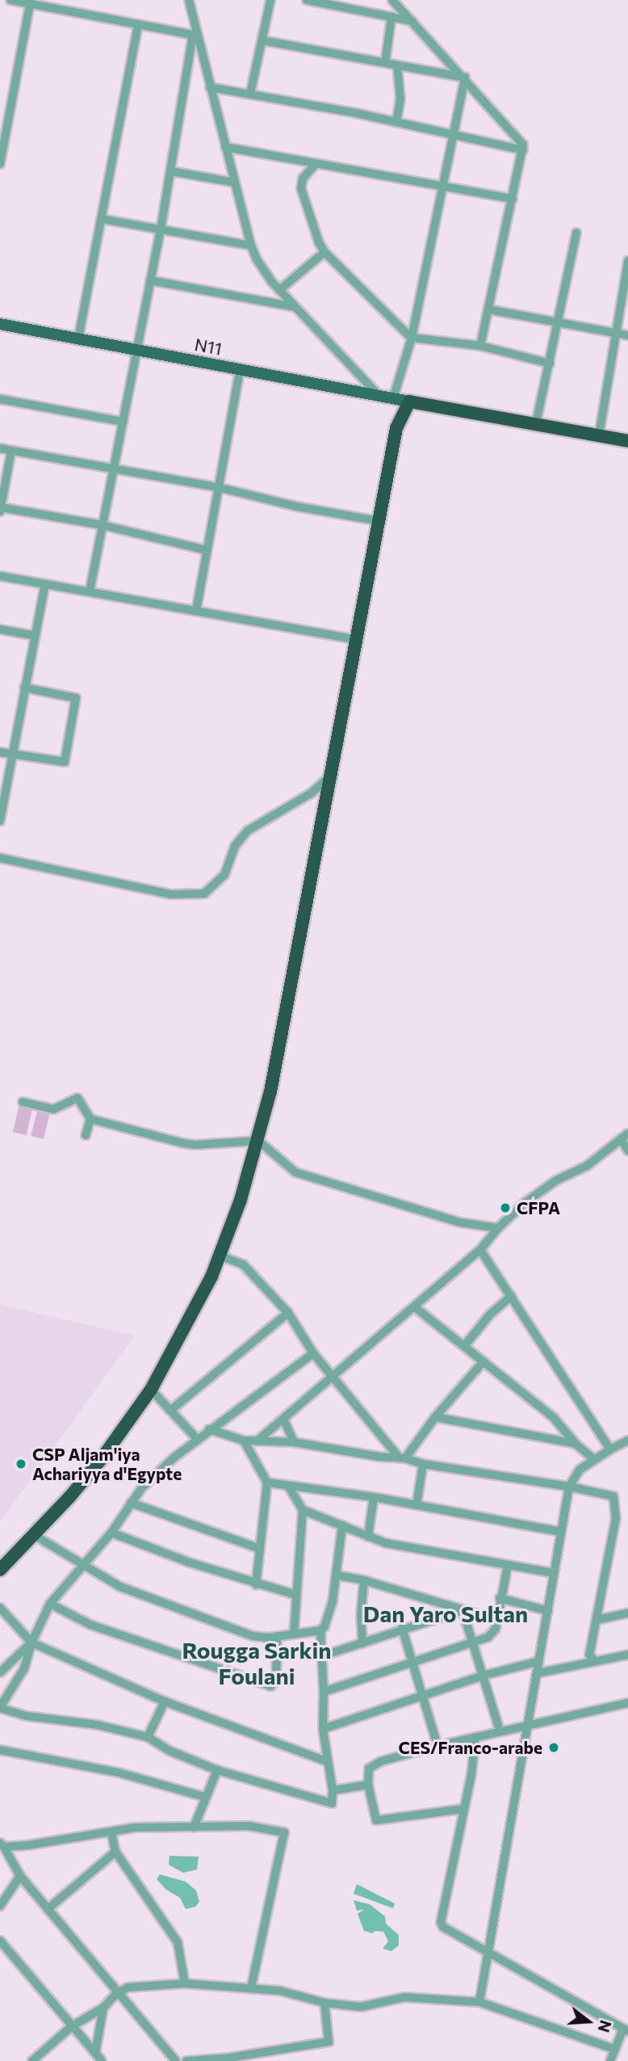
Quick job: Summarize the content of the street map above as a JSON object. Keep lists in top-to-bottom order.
{
  "streets": {
    "main road": ["N11"]
  },
  "districts": ["Dan Yaro Sultan", "Rougga Sarkin Foulani"],
  "places": ["CFPA", "CSP Aljam'iya Achariyya d'Egypte", "CES/Franco-arabe"],
  "north": "right"
}
